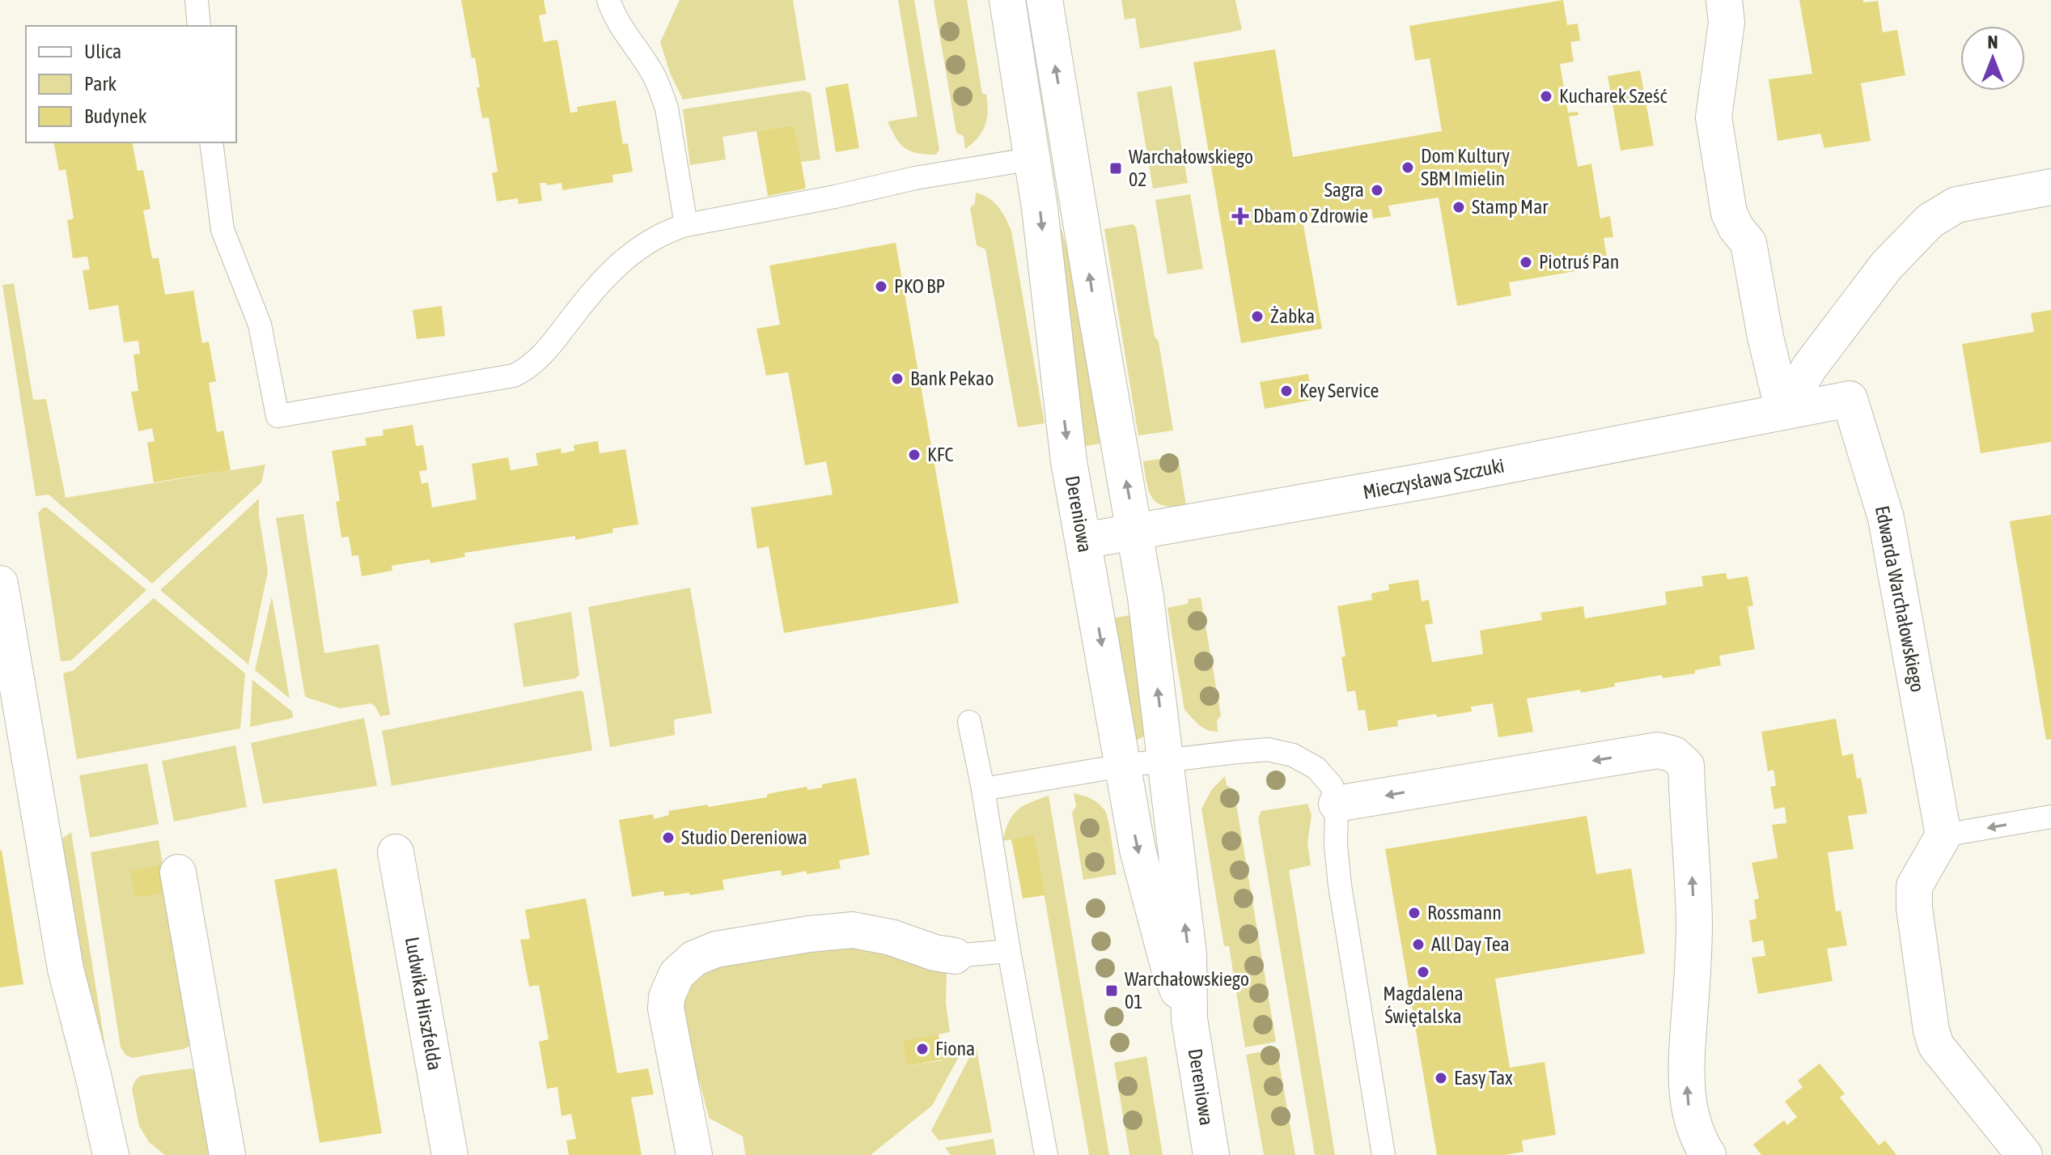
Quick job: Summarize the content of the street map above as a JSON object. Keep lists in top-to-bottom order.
{
  "streets": {
    "street": [
      "Mieczysława Szczuki",
      "Dereniowa",
      "Edwarda Warchałowskiego",
      "Ludwika Hirszfelda"
    ]
  },
  "crossings": [
    ["Mieczysława Szczuki", "Dereniowa"],
    ["Mieczysława Szczuki", "Edwarda Warchałowskiego"]
  ],
  "places": {
    "other": [
      "Kucharek Sześć",
      "Dom Kultury SBM Imielin",
      "Sagra",
      "Stamp Mar",
      "Piotruś Pan",
      "PKO BP",
      "Żabka",
      "Bank Pekao",
      "Key Service",
      "KFC",
      "Studio Dereniowa",
      "Rossmann",
      "All Day Tea",
      "Magdalena Świętalska",
      "Fiona",
      "Easy Tax"
    ],
    "transit": ["Warchałowskiego 02", "Warchałowskiego 01"],
    "health": ["Dbam o Zdrowie"]
  },
  "legend": ["Ulica", "Park", "Budynek"],
  "north": "top"
}
